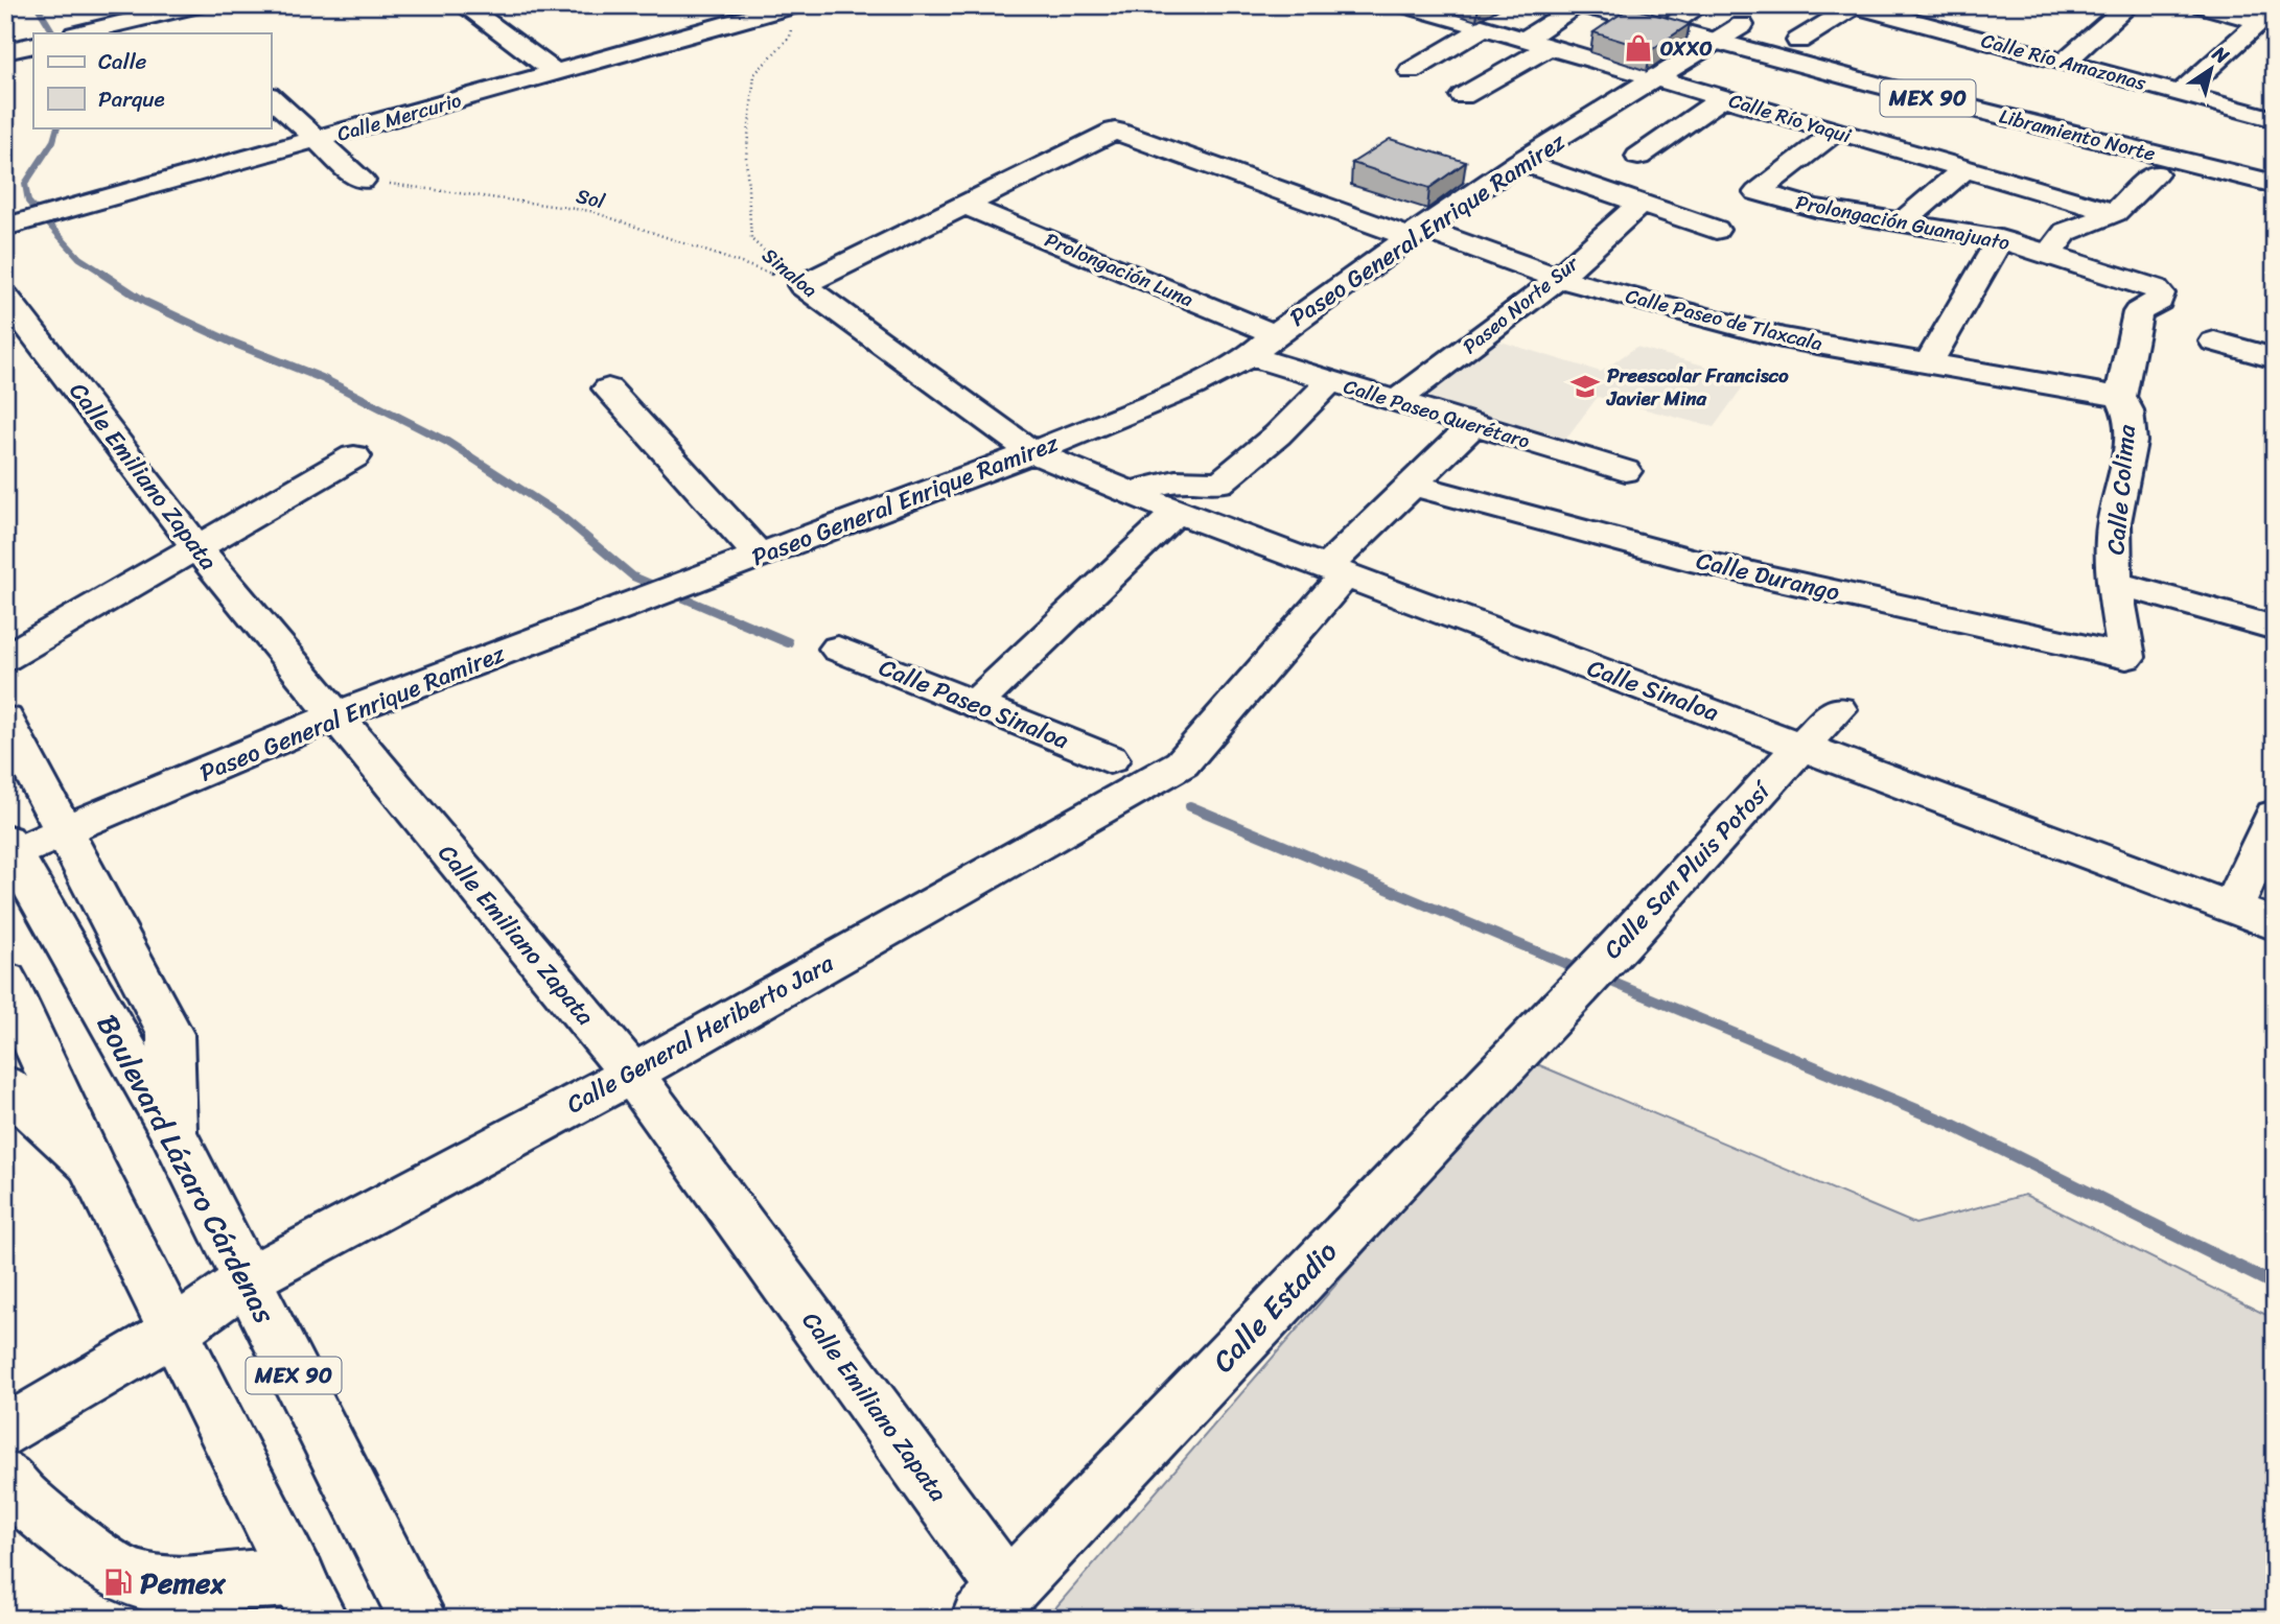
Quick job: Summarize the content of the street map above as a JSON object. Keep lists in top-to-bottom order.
{
  "streets": {
    "street": [
      "Calle Río Amazonas",
      "MEX 90",
      "Calle Mercurio",
      "Calle Río Yaqui",
      "Libramiento Norte",
      "Prolongación Guanajuato",
      "Paseo General Enrique Ramirez",
      "Prolongación Luna",
      "Sinaloa",
      "Paseo Norte Sur",
      "Calle Paseo de Tlaxcala",
      "Calle Paseo Querétaro",
      "Calle Emiliano Zapata",
      "Calle Colima",
      "Calle Durango",
      "Calle Sinaloa",
      "Calle Paseo Sinaloa",
      "Calle San Pluis Potosí",
      "Calle General Heriberto Jara",
      "Boulevard Lázaro Cárdenas",
      "Calle Estadio"
    ],
    "path": ["Sol"]
  },
  "crossings": [
    ["Calle Mercurio", "Sinaloa"],
    ["Calle Río Yaqui", "Prolongación Guanajuato"],
    ["Calle Río Yaqui", "Paseo General Enrique Ramirez"],
    ["Libramiento Norte", "Paseo General Enrique Ramirez"],
    ["Sol", "Sinaloa"],
    ["Sol", "Calle Paseo de Tlaxcala"],
    ["Prolongación Guanajuato", "Calle Colima"],
    ["Paseo General Enrique Ramirez", "Prolongación Luna"],
    ["Paseo General Enrique Ramirez", "Sinaloa"],
    ["Paseo General Enrique Ramirez", "Calle Paseo de Tlaxcala"],
    ["Paseo General Enrique Ramirez", "Calle Paseo Querétaro"],
    ["Paseo General Enrique Ramirez", "Calle Emiliano Zapata"],
    ["Paseo General Enrique Ramirez", "Calle Sinaloa"],
    ["Paseo General Enrique Ramirez", "Boulevard Lázaro Cárdenas"],
    ["Prolongación Luna", "Calle Paseo de Tlaxcala"],
    ["Sinaloa", "Calle Paseo de Tlaxcala"],
    ["Sinaloa", "Calle Sinaloa"],
    ["Paseo Norte Sur", "Calle Paseo de Tlaxcala"],
    ["Paseo Norte Sur", "Calle Paseo Querétaro"],
    ["Calle Paseo de Tlaxcala", "Calle Colima"],
    ["Calle Paseo Querétaro", "Calle General Heriberto Jara"],
    ["Calle Emiliano Zapata", "Calle General Heriberto Jara"],
    ["Calle Emiliano Zapata", "Calle Estadio"],
    ["Calle Colima", "Calle Durango"],
    ["Calle Durango", "Calle General Heriberto Jara"],
    ["Calle Sinaloa", "Calle San Pluis Potosí"],
    ["Calle Sinaloa", "Calle General Heriberto Jara"],
    ["Calle San Pluis Potosí", "Calle Estadio"],
    ["Calle General Heriberto Jara", "Boulevard Lázaro Cárdenas"]
  ],
  "places": {
    "shop": ["OXXO"],
    "school or university": ["Preescolar Francisco Javier Mina"],
    "fuel station": ["Pemex"]
  },
  "legend": ["Calle", "Parque"],
  "north": "top right"
}
